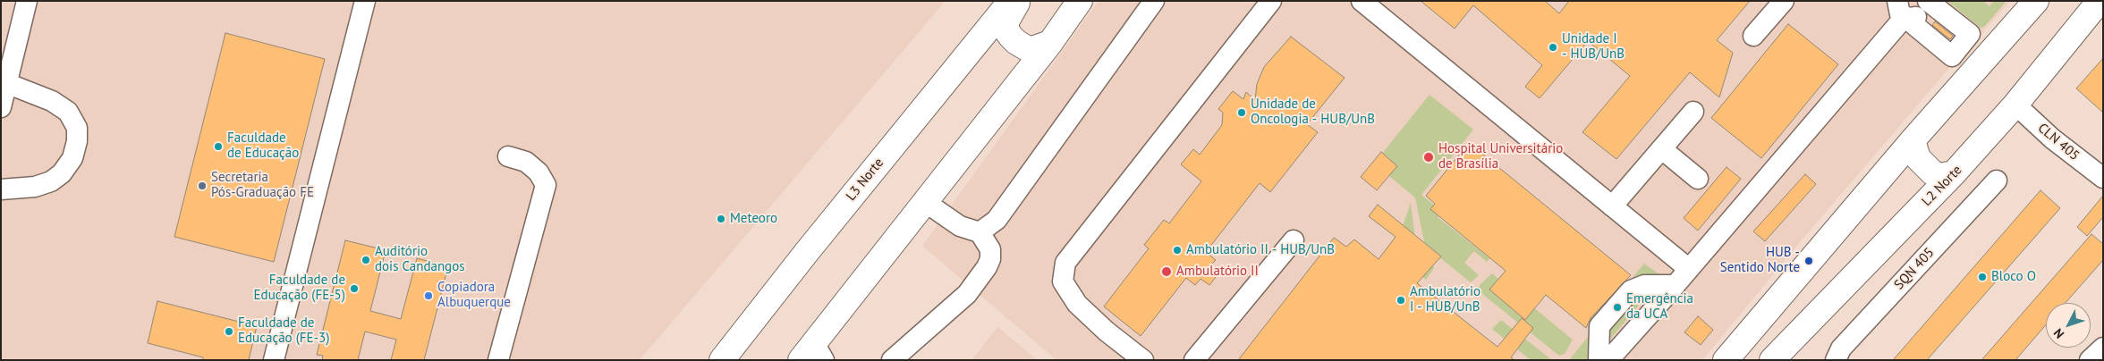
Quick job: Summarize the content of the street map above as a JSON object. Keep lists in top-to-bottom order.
{
  "streets": {
    "main road": ["L3 Norte", "L2 Norte"],
    "street": ["CLN 405", "SQN 405"]
  },
  "crossings": [
    ["CLN 405", "L2 Norte"]
  ],
  "places": [
    "Unidade I - HUB/UnB",
    "Unidade de Oncologia - HUB/UnB",
    "Faculdade de Educação",
    "Hospital Universitário de Brasília",
    "Secretaria Pós-Graduação FE",
    "Meteoro",
    "Ambulatório II - HUB/UnB",
    "Auditório dois Candangos",
    "HUB - Sentido Norte",
    "Ambulatório II",
    "Bloco O",
    "Faculdade de Educação (FE-5)",
    "Copiadora Albuquerque",
    "Ambulatório I - HUB/UnB",
    "Emergência da UCA",
    "Faculdade de Educação (FE-3)"
  ],
  "north": "bottom left"
}
